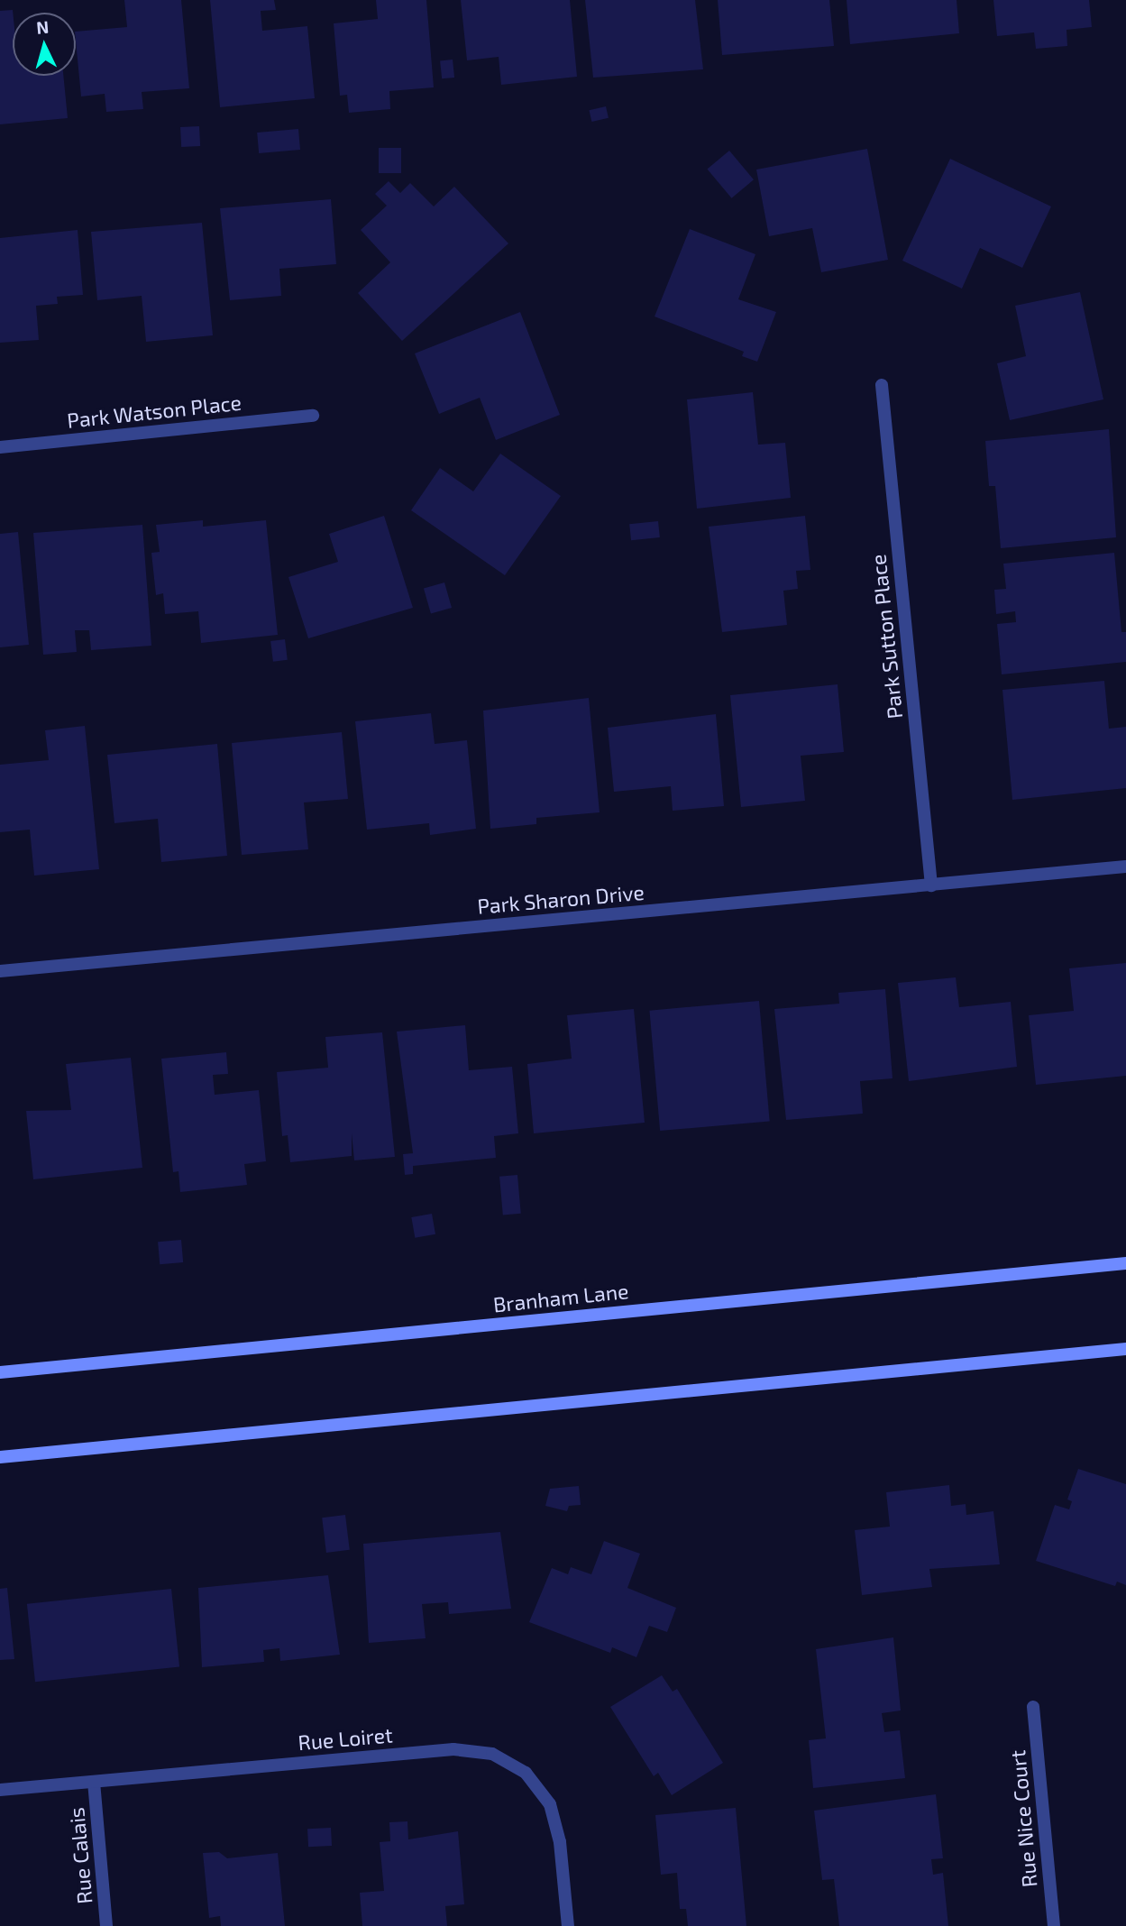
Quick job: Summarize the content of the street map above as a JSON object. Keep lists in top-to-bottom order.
{
  "streets": {
    "main road": ["Branham Lane"],
    "street": [
      "Park Watson Place",
      "Park Sutton Place",
      "Park Sharon Drive",
      "Rue Loiret",
      "Rue Nice Court",
      "Rue Calais"
    ]
  },
  "crossings": [
    ["Park Sutton Place", "Park Sharon Drive"],
    ["Rue Loiret", "Rue Calais"]
  ],
  "north": "top"
}
